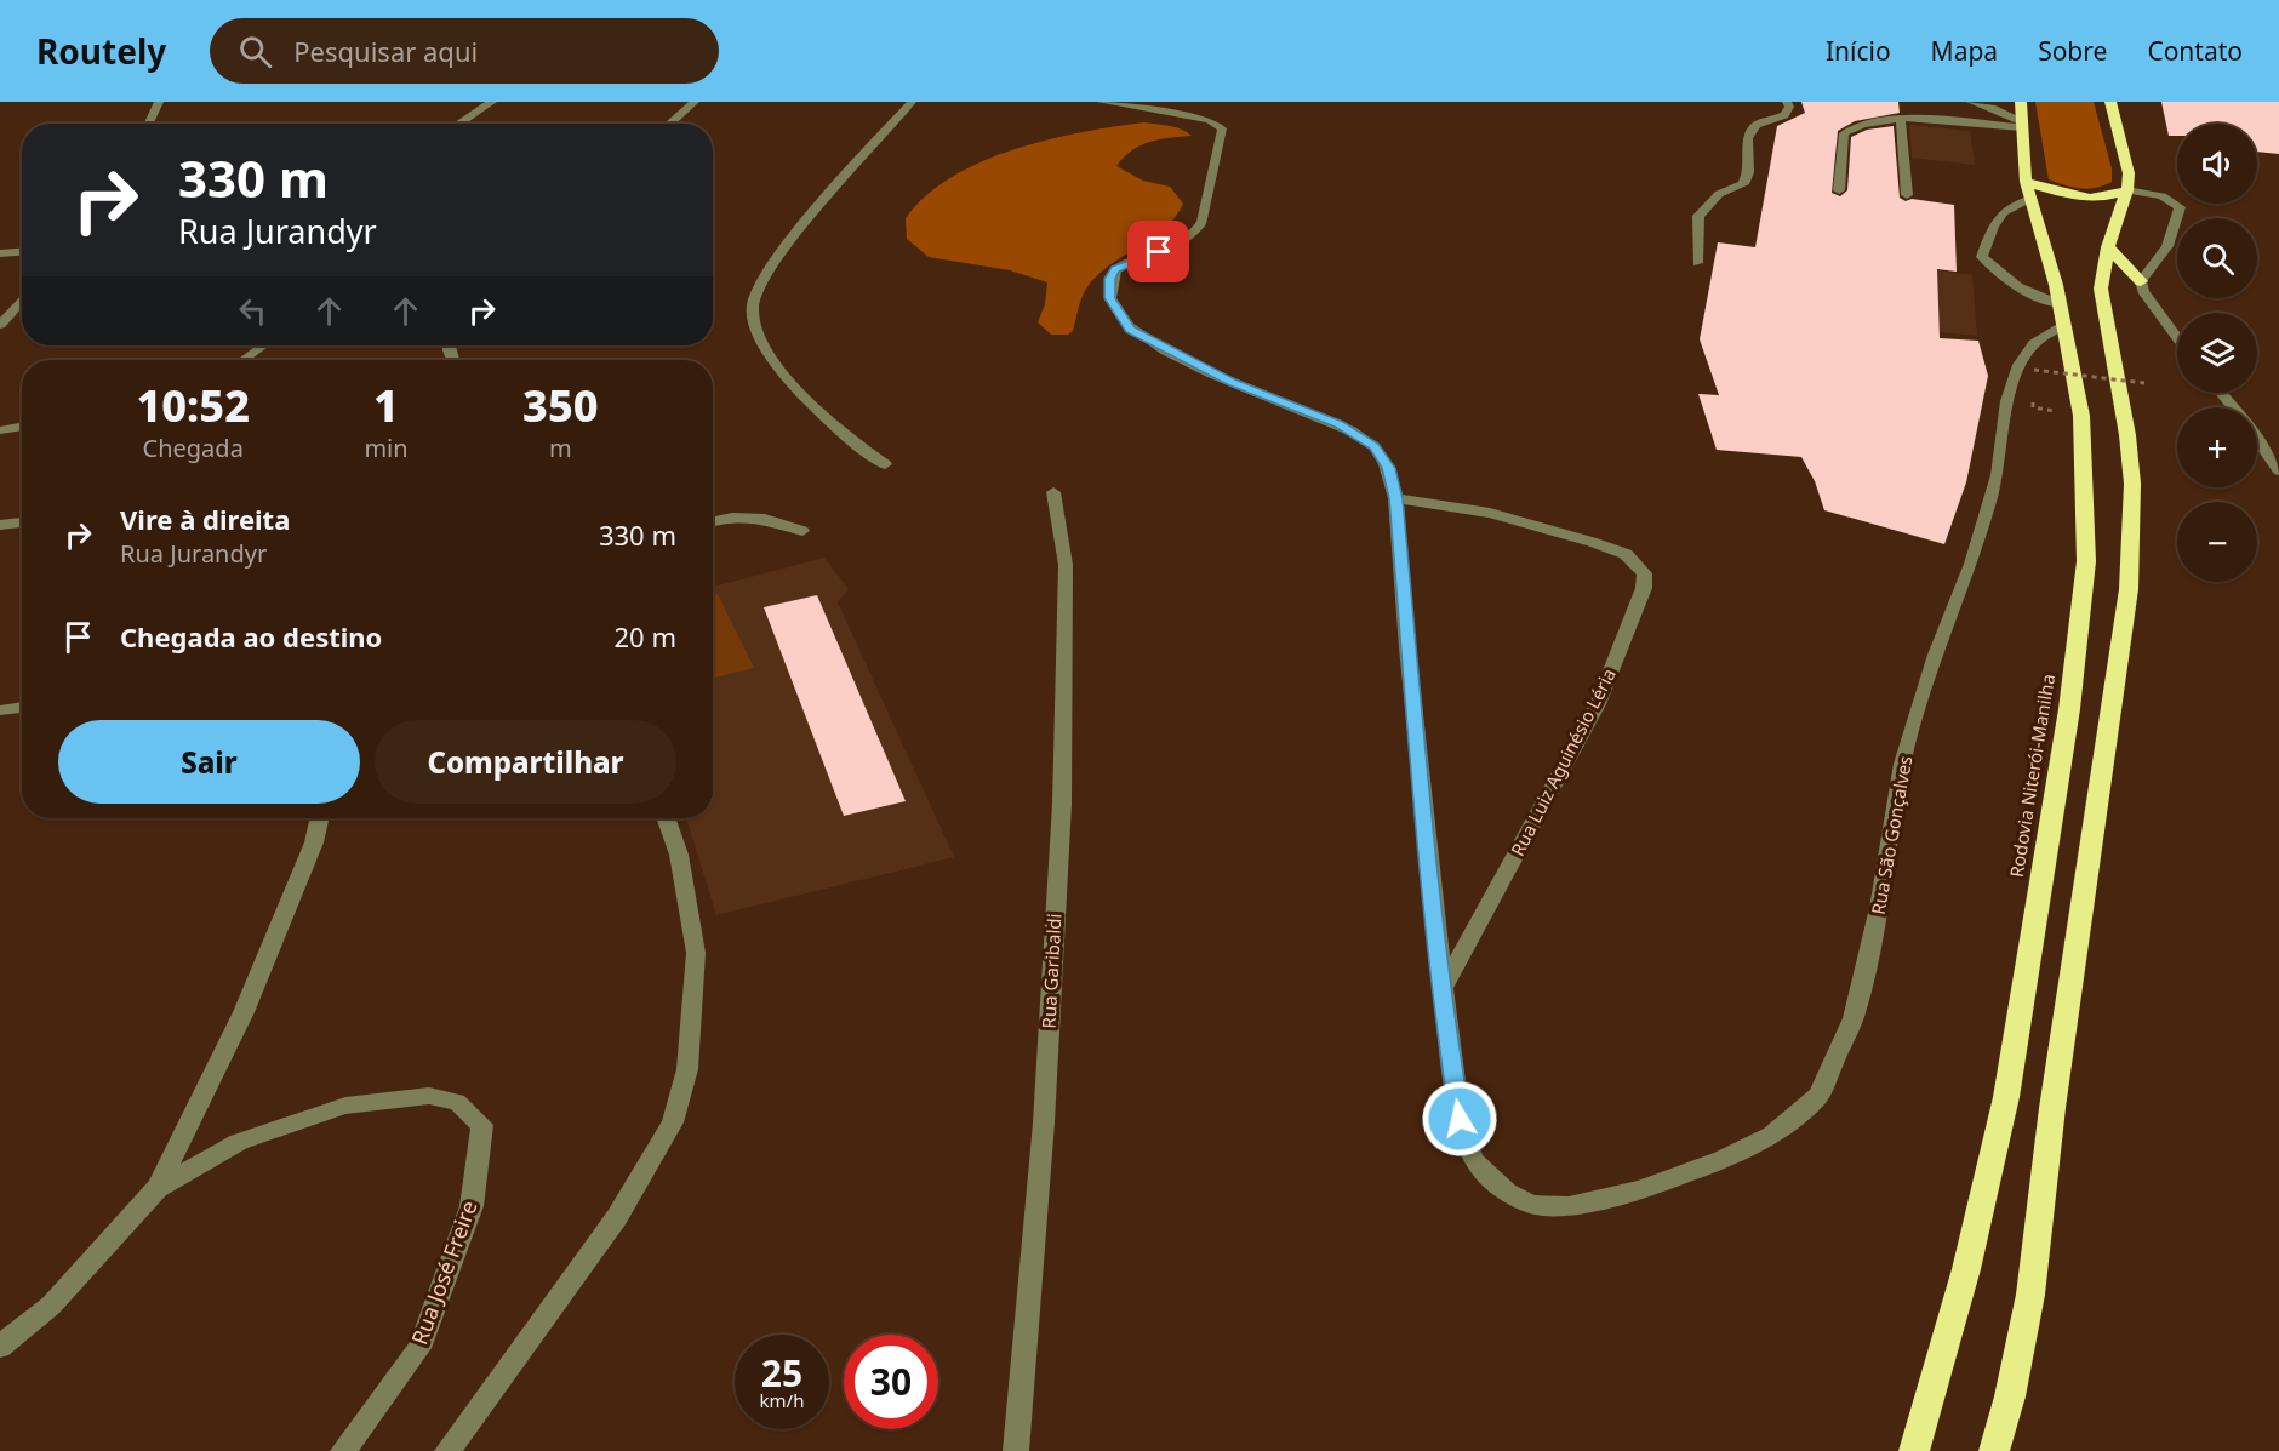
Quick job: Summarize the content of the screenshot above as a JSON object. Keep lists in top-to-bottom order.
{
  "streets": {
    "highway": ["Rodovia Niterói-Manilha"],
    "street": [
      "Rua Luiz Aguinésio Léria",
      "Rua São Gonçalves",
      "Rua Garibaldi",
      "Rua José Freire"
    ]
  },
  "crossings": [
    ["Rua Luiz Aguinésio Léria", "Rua São Gonçalves"],
    ["Rodovia Niterói-Manilha", "Rua São Gonçalves"]
  ],
  "page": {
    "header": "Routely",
    "search": "Pesquisar aqui",
    "nav": [
      "Início",
      "Mapa",
      "Sobre",
      "Contato"
    ],
    "map_buttons": ["+", "−"],
    "turn": ["330 m", "Rua Jurandyr"],
    "eta": [
      "10:52",
      "Chegada",
      "1",
      "min",
      "350",
      "m"
    ],
    "list": [
      {
        "name": "Vire à direita",
        "note": "Rua Jurandyr",
        "value": "330 m"
      },
      {
        "name": "Chegada ao destino",
        "value": "20 m"
      }
    ],
    "buttons": ["Sair", "Compartilhar"],
    "speed": "25 km/h",
    "limit": "30"
  }
}
